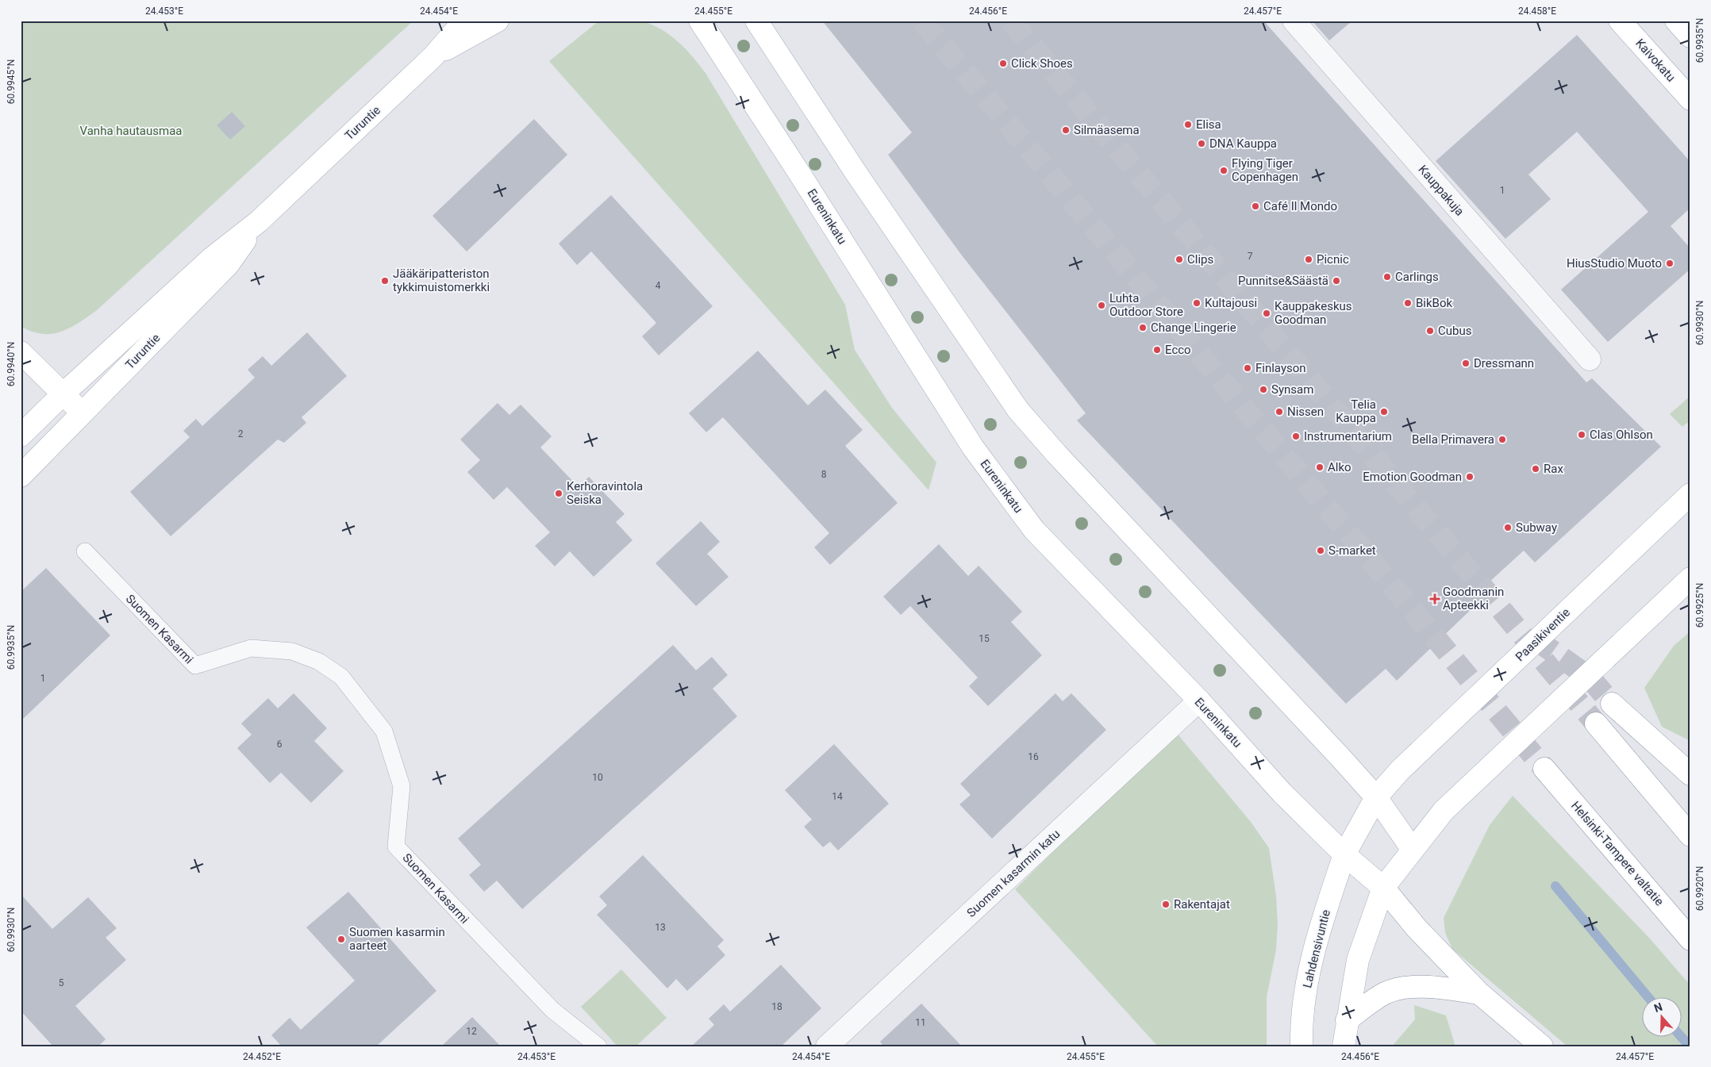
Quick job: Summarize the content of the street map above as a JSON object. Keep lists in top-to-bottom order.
{
  "streets": {
    "main road": [
      "Kaivokatu",
      "Turuntie",
      "Eureninkatu",
      "Paasikiventie",
      "Helsinki-Tampere valtatie",
      "Lahdensivuntie"
    ],
    "street": ["Kauppakuja", "Suomen kasarmin katu"],
    "lane": ["Suomen Kasarmi"]
  },
  "crossings": [
    ["Eureninkatu", "Paasikiventie"],
    ["Eureninkatu", "Suomen kasarmin katu"],
    ["Eureninkatu", "Lahdensivuntie"],
    ["Paasikiventie", "Lahdensivuntie"]
  ],
  "parks": ["Vanha hautausmaa"],
  "places": {
    "other": [
      "Click Shoes",
      "Elisa",
      "Silmäasema",
      "DNA Kauppa",
      "Flying Tiger Copenhagen",
      "Café Il Mondo",
      "Clips",
      "Picnic",
      "HiusStudio Muoto",
      "Carlings",
      "Jääkäripatteriston tykkimuistomerkki",
      "Punnitse&Säästä",
      "Kultajousi",
      "BikBok",
      "Luhta Outdoor Store",
      "Kauppakeskus Goodman",
      "Change Lingerie",
      "Cubus",
      "Ecco",
      "Dressmann",
      "Finlayson",
      "Synsam",
      "Nissen",
      "Telia Kauppa",
      "Clas Ohlson",
      "Instrumentarium",
      "Bella Primavera",
      "Alko",
      "Rax",
      "Emotion Goodman",
      "Kerhoravintola Seiska",
      "Subway",
      "S-market",
      "Rakentajat",
      "Suomen kasarmin aarteet"
    ],
    "health": ["Goodmanin Apteekki"]
  },
  "house_numbers": [
    "1",
    "7",
    "4",
    "2",
    "8",
    "15",
    "1",
    "6",
    "16",
    "10",
    "14",
    "13",
    "5",
    "18",
    "11",
    "12"
  ],
  "north": "top",
  "coordinates": [
    "24.453°E",
    "24.454°E",
    "24.455°E",
    "24.456°E",
    "24.457°E",
    "24.458°E",
    "60.9935°N",
    "60.9945°N",
    "60.9930°N",
    "60.9940°N",
    "60.9925°N",
    "60.9920°N",
    "24.452°E"
  ]
}
